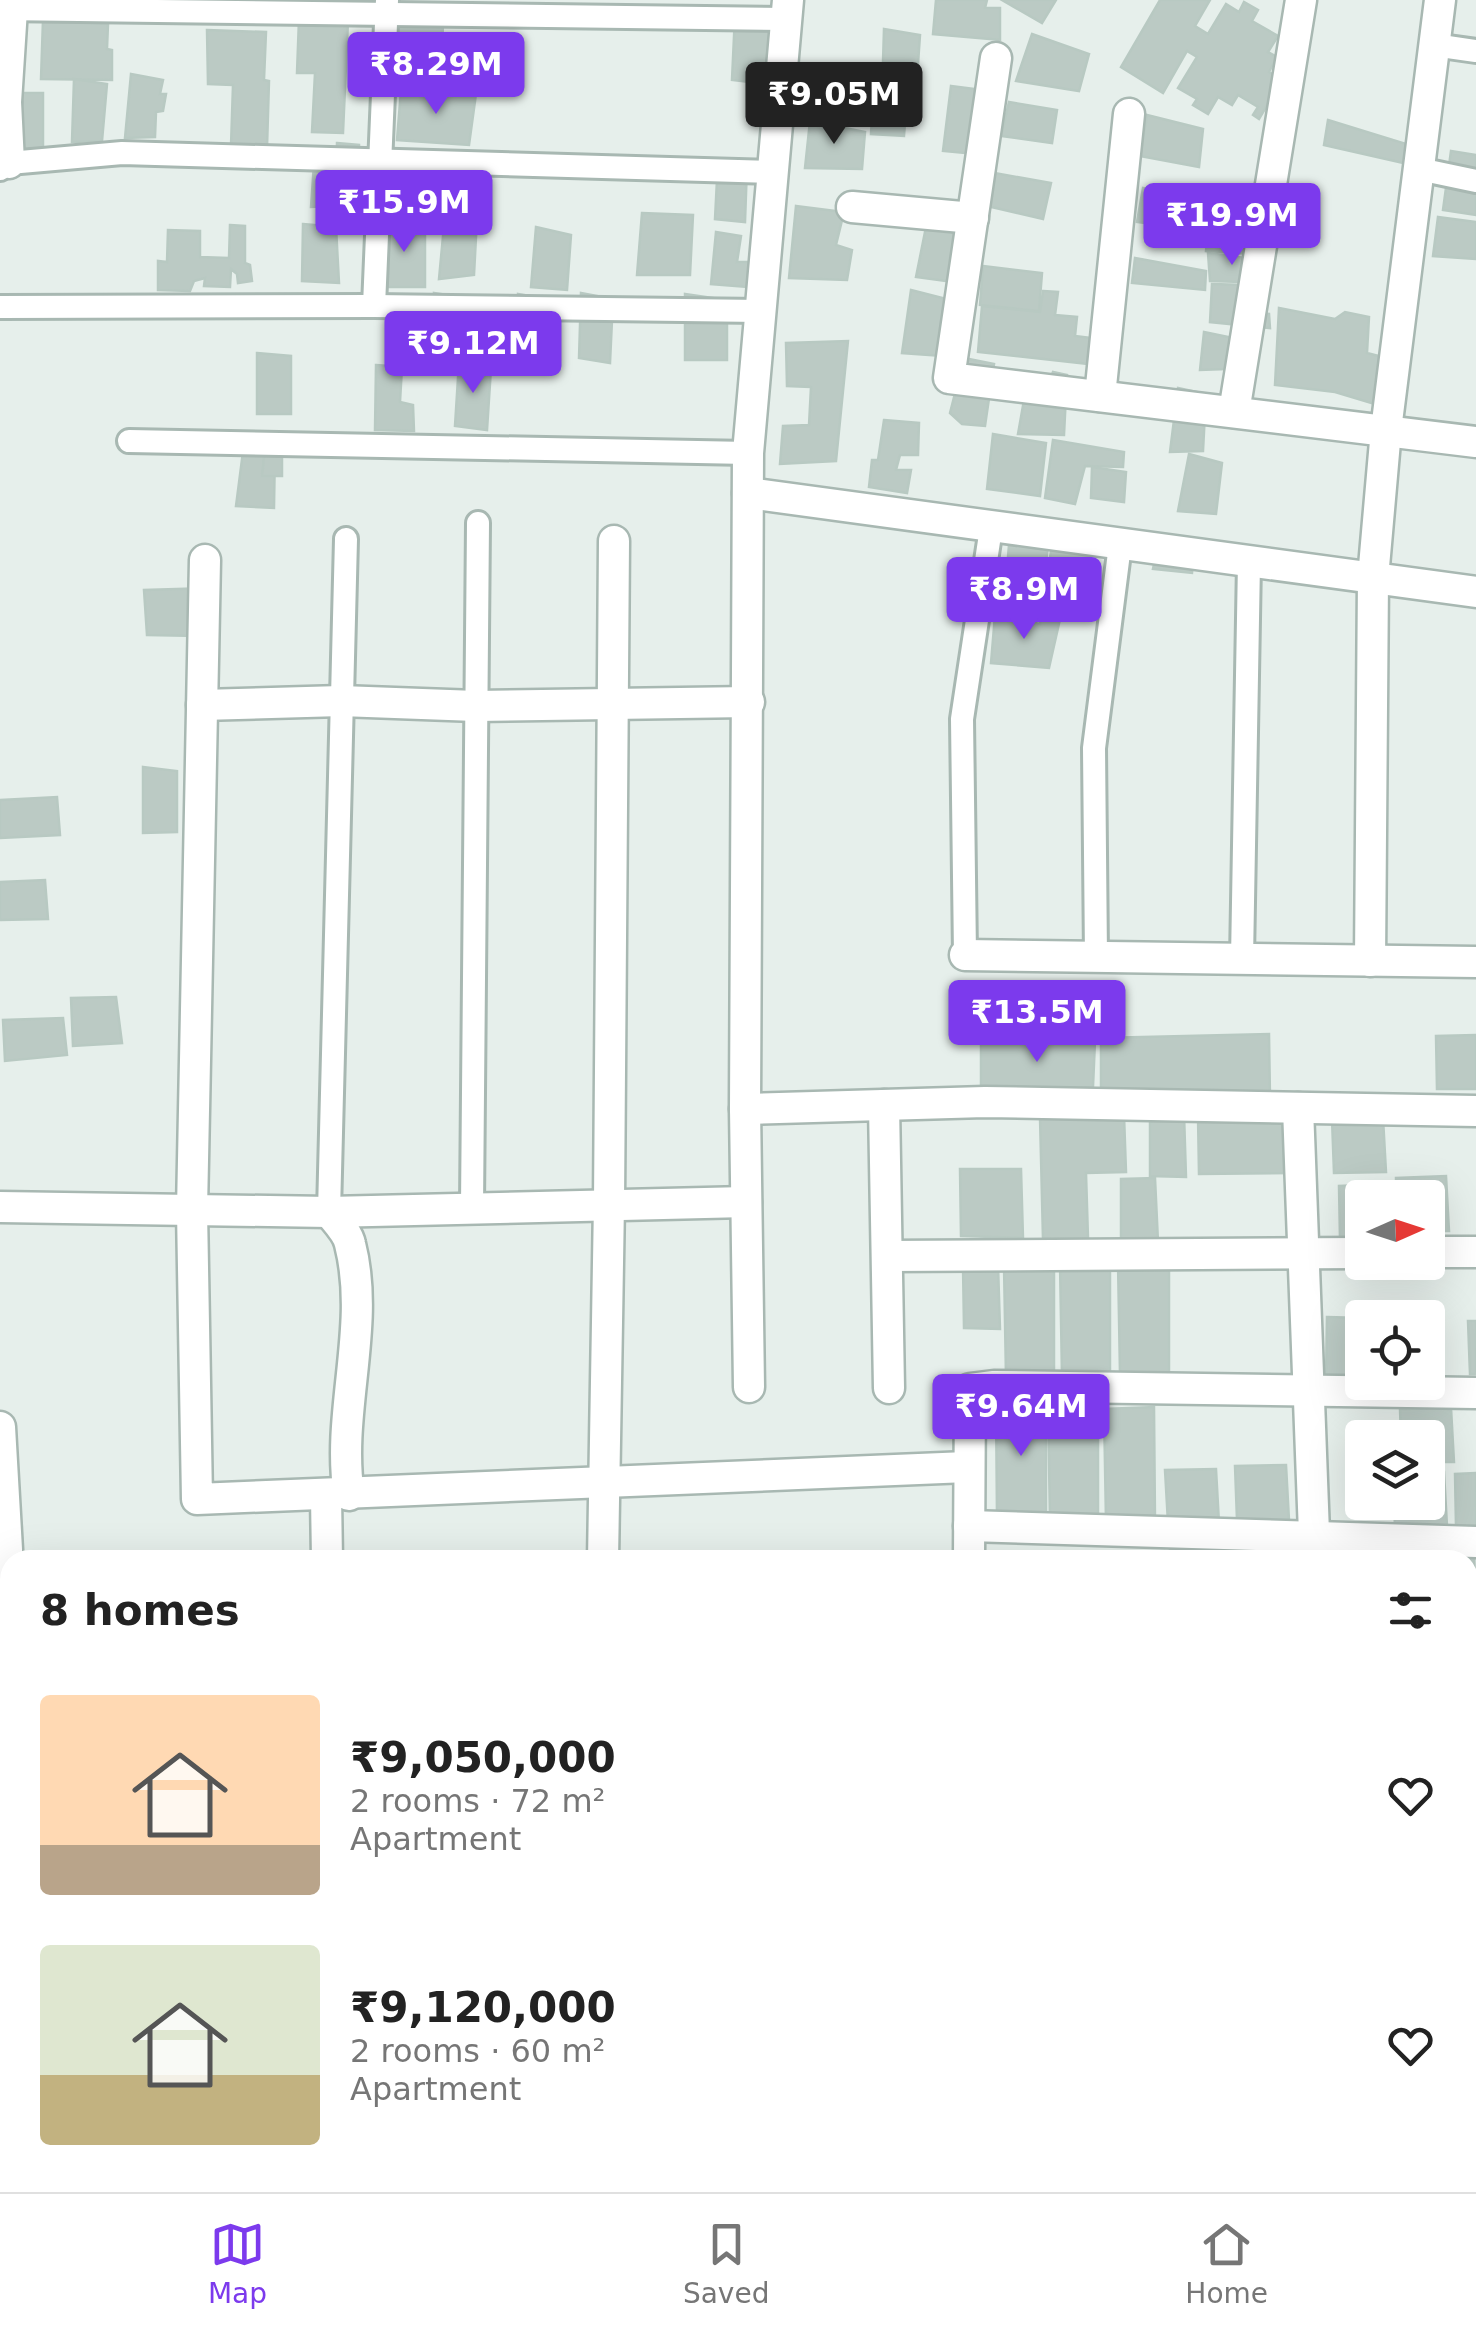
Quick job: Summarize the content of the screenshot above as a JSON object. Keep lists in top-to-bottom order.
{
  "north": "right",
  "page": {
    "price": [
      "₹8.29M",
      "₹9.05M",
      "₹15.9M",
      "₹19.9M",
      "₹9.12M",
      "₹8.9M",
      "₹13.5M",
      "₹9.64M"
    ],
    "heading": "8 homes",
    "list": [
      {
        "name": "₹9,050,000",
        "note": "2 rooms · 72 m² · Apartment"
      },
      {
        "name": "₹9,120,000",
        "note": "2 rooms · 60 m² · Apartment"
      }
    ],
    "tabs": ["Map", "Saved", "Home"]
  }
}
